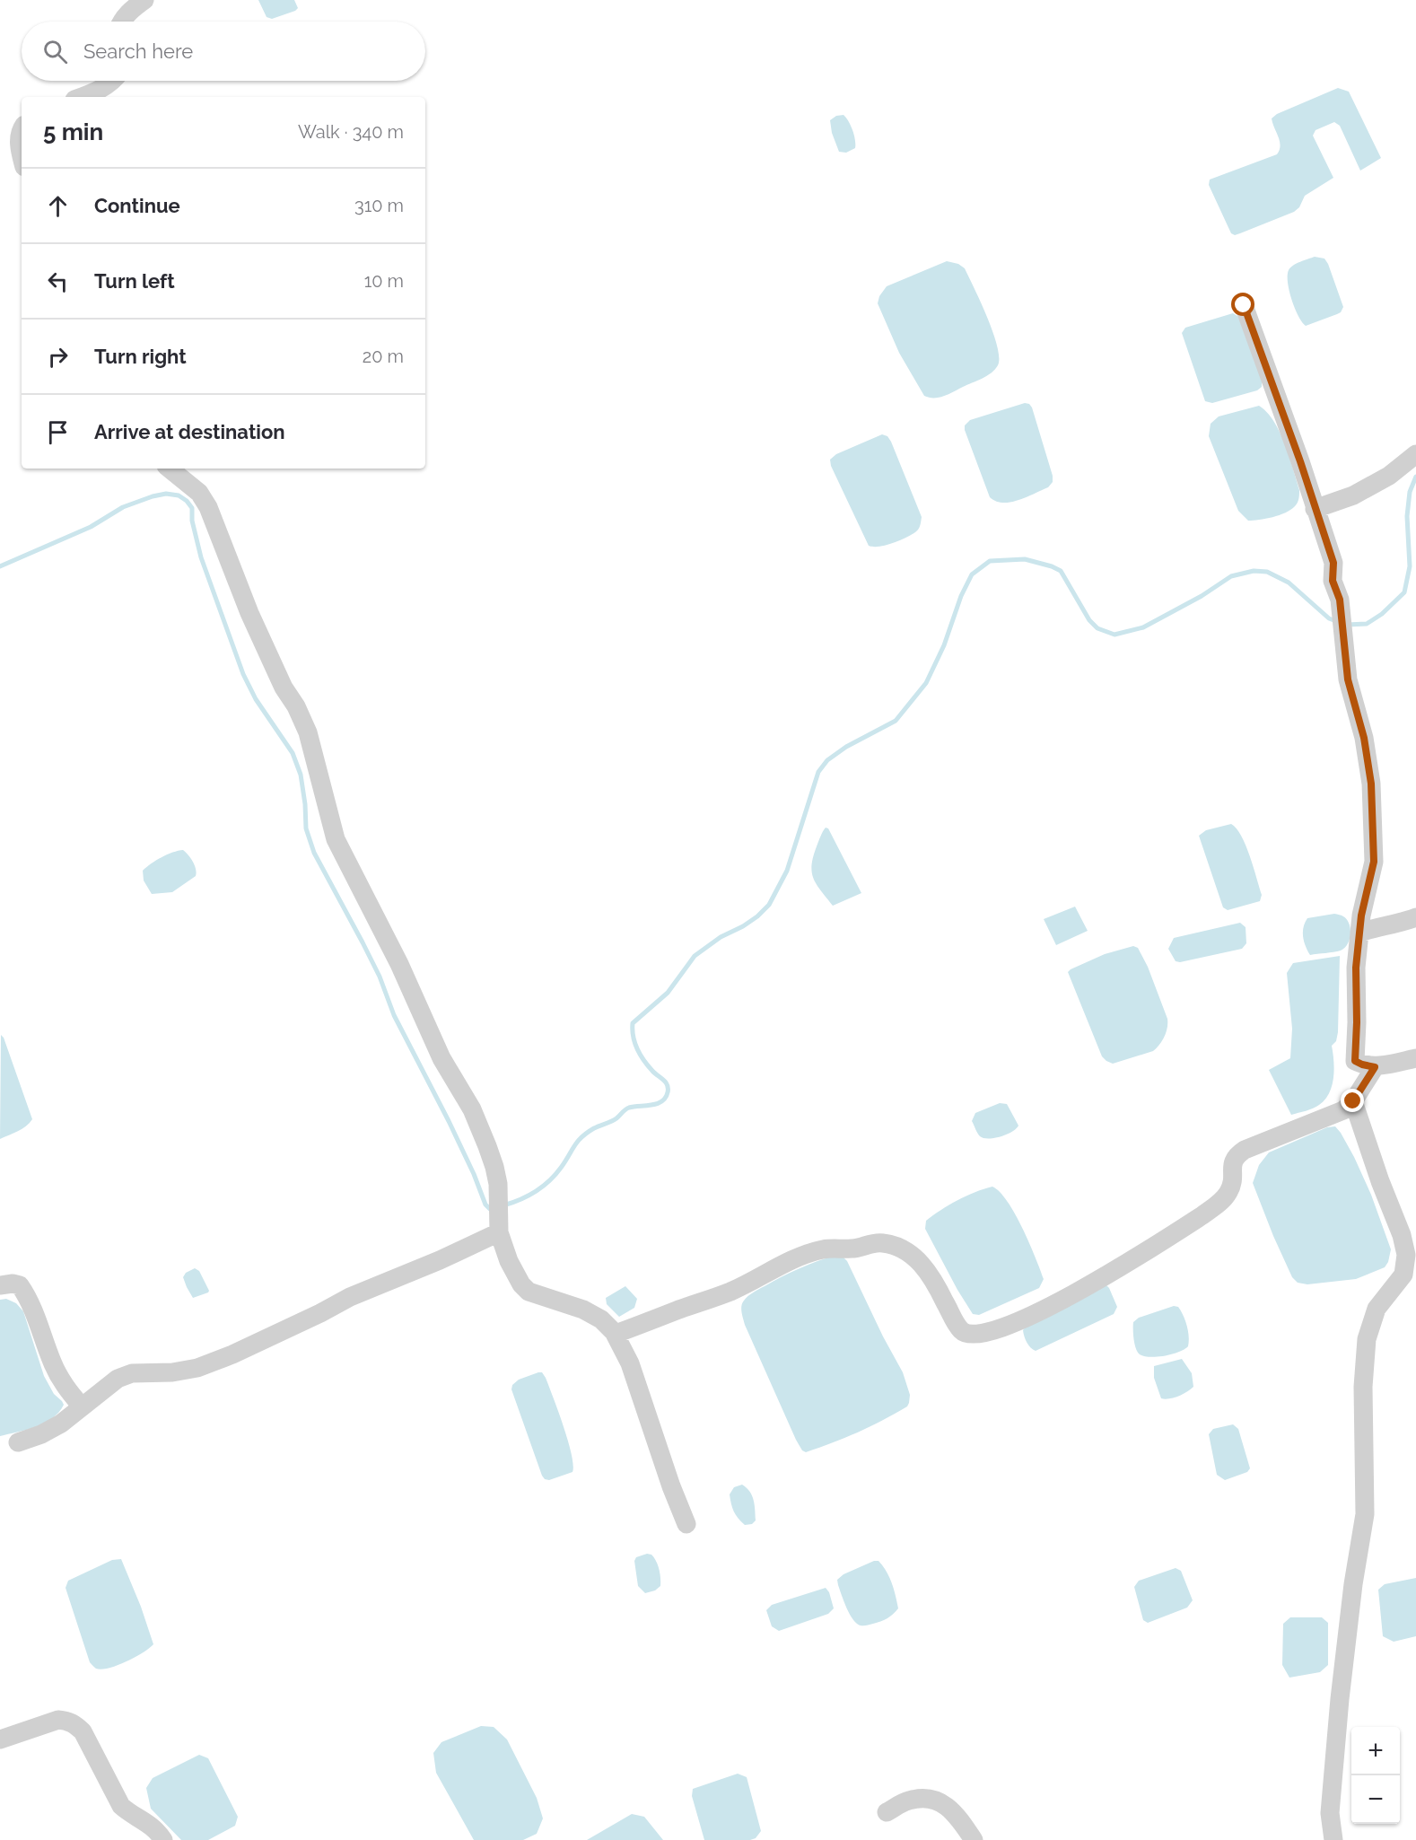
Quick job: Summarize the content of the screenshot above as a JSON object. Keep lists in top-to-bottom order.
{
  "page": {
    "search": "Search here",
    "heading": ["5 min", "Walk · 340 m"],
    "list": [
      ["Continue", "310 m"],
      ["Turn left", "10 m"],
      ["Turn right", "20 m"],
      "Arrive at destination"
    ],
    "map_buttons": ["+", "−"]
  }
}
